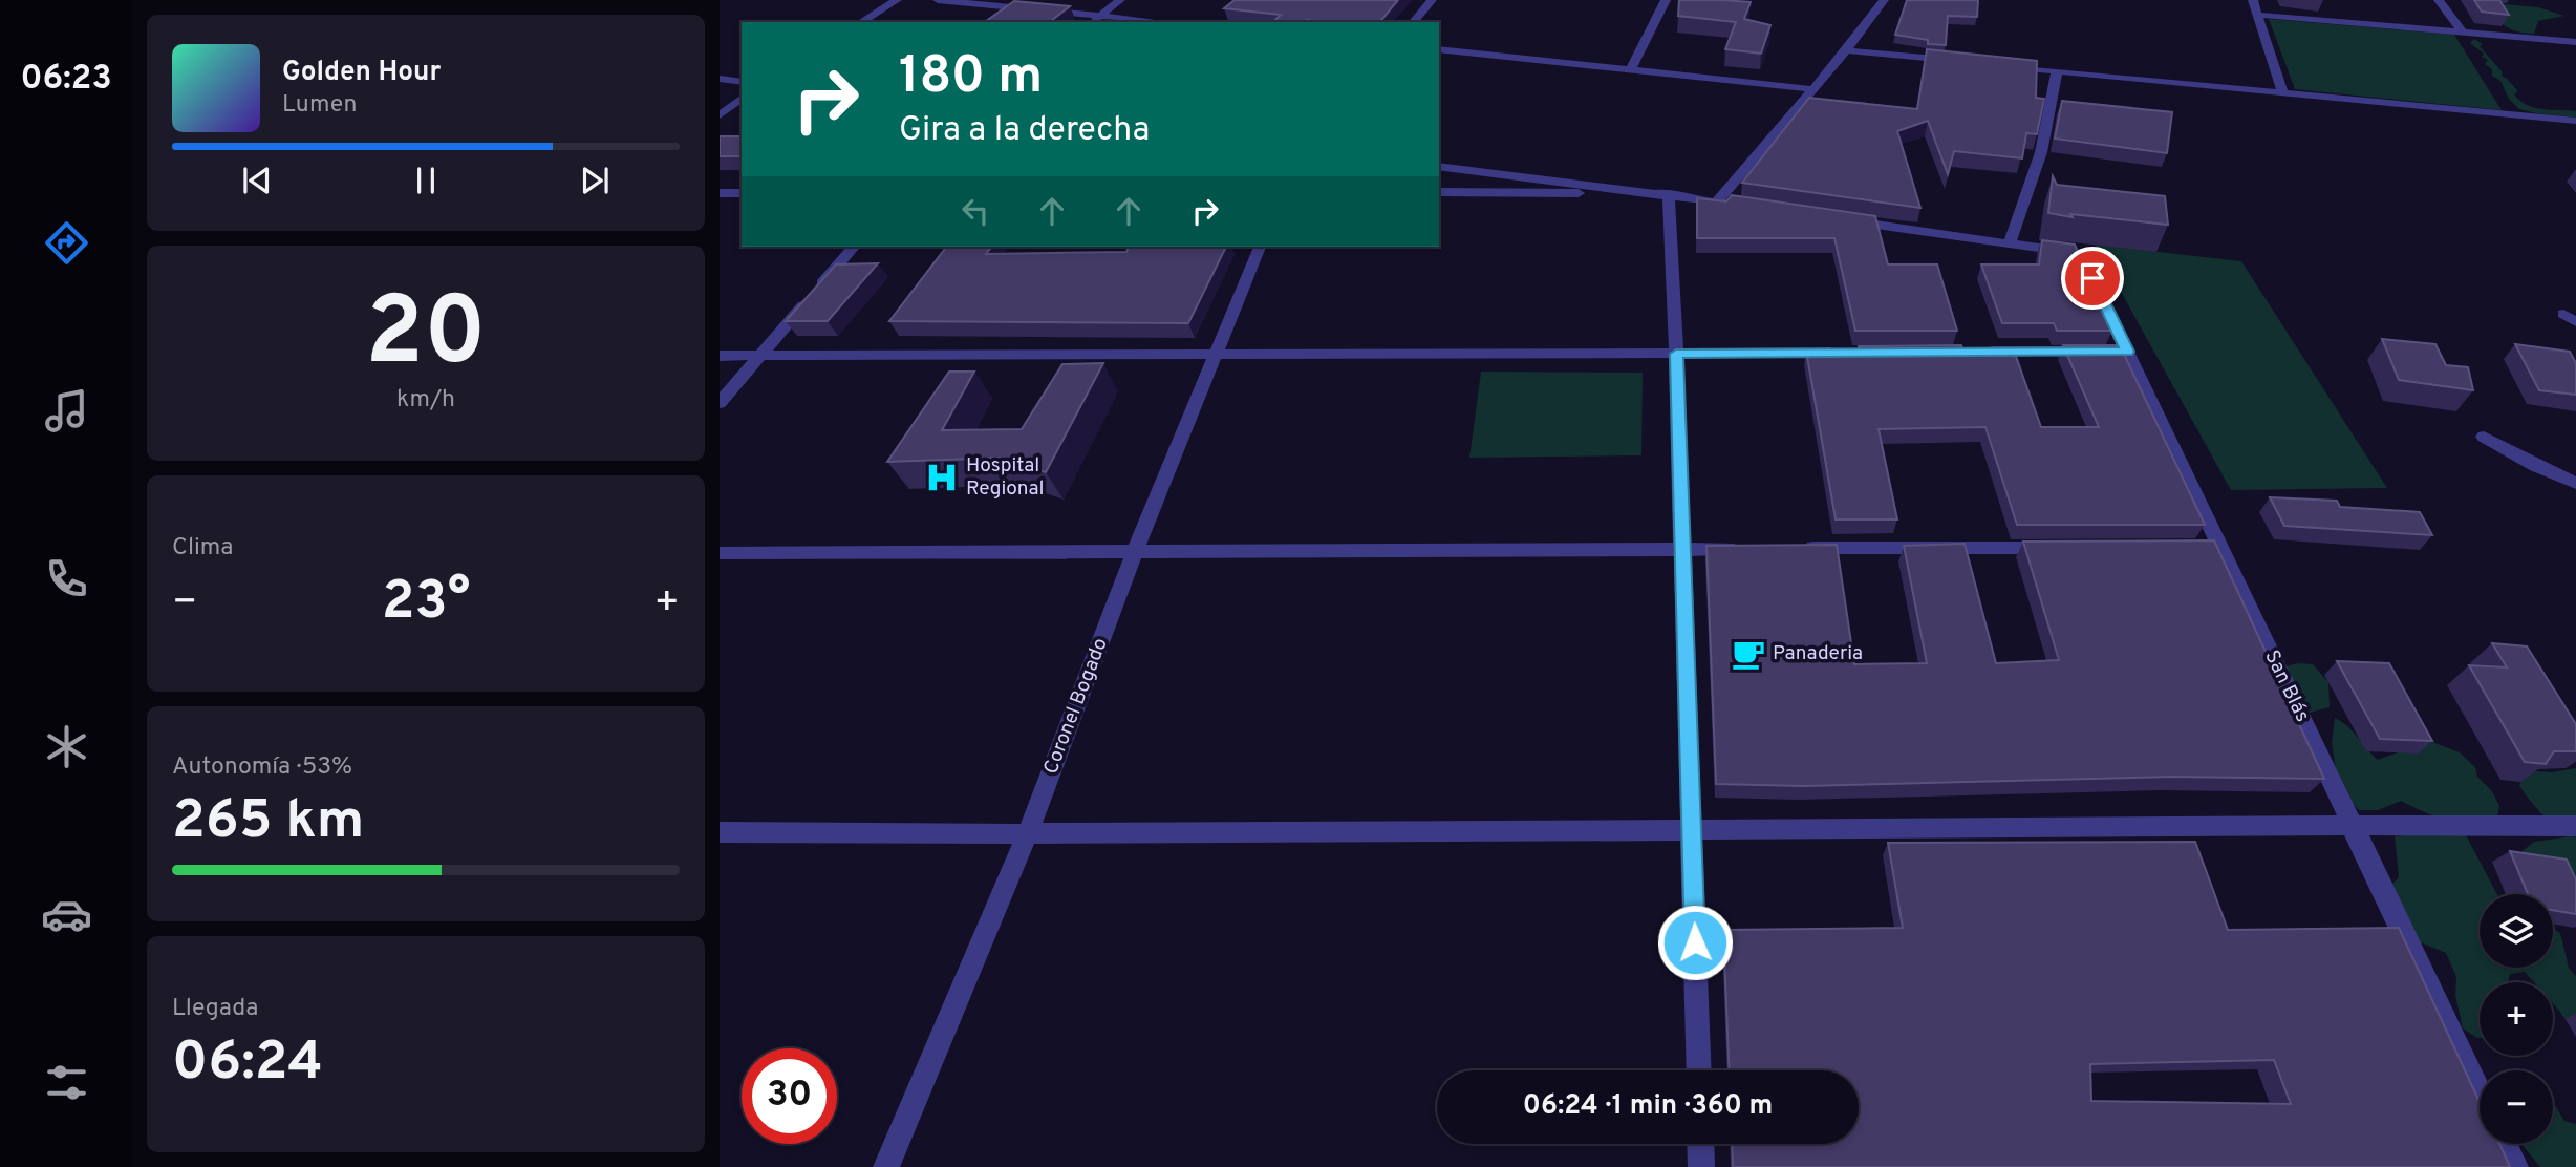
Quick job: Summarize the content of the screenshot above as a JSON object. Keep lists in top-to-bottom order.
{
  "streets": {
    "street": ["San Blás", "Coronel Bogado"]
  },
  "places": {
    "hospital": ["Hospital Regional"],
    "cafe": ["Panaderia"]
  },
  "page": {
    "tabs": "06:23",
    "turn": ["180 m", "Gira a la derecha"],
    "song": ["Golden Hour", "Lumen"],
    "tile": [
      ["20", "km/h"],
      "Clima",
      ["Autonomía · 53%", "265 km"],
      ["Llegada", "06:24"]
    ],
    "heat": ["−", "23°", "+"],
    "map_buttons": ["+", "−"],
    "limit": "30",
    "trip": "06:24 · 1 min · 360 m"
  }
}
